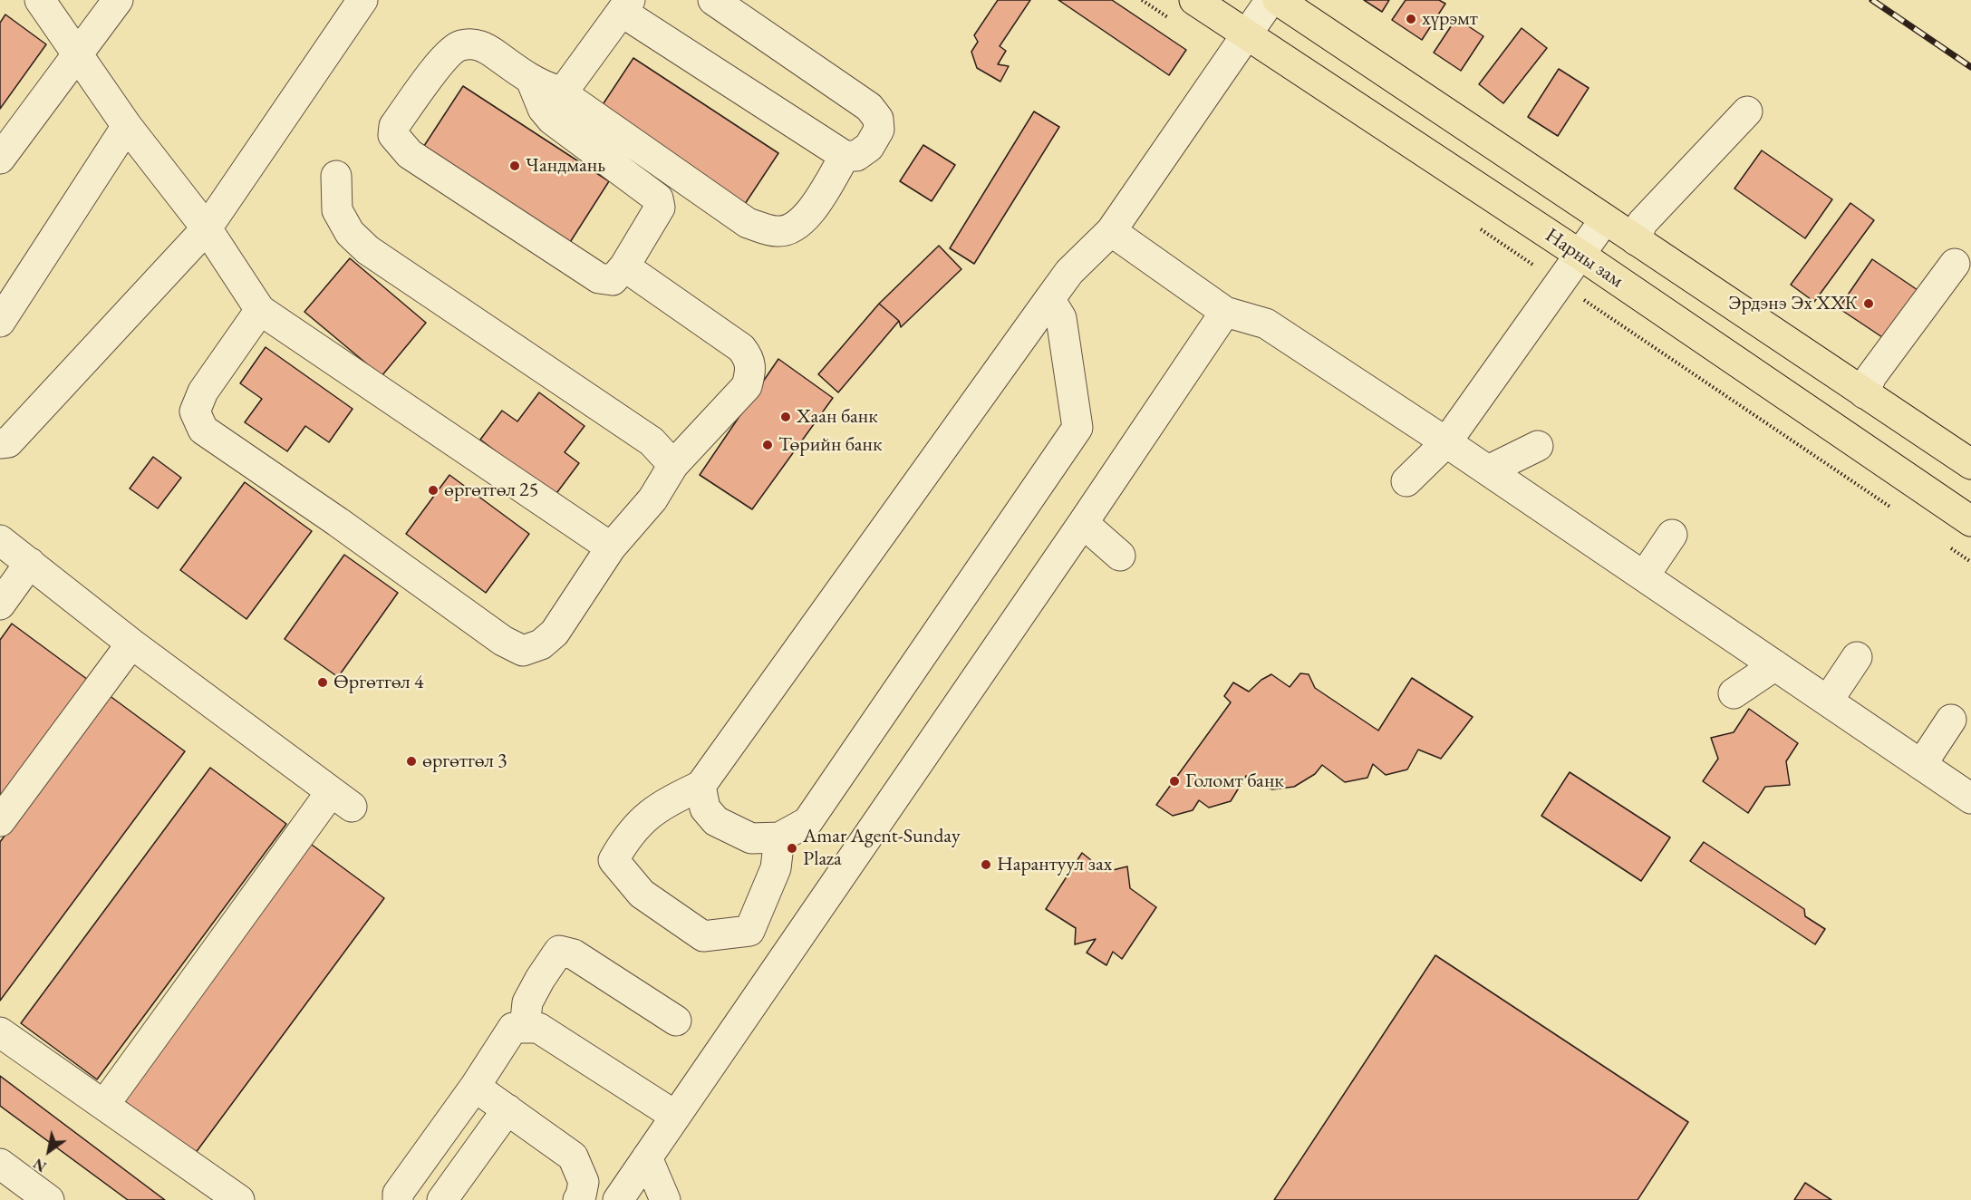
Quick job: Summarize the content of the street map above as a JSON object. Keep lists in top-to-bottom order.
{
  "streets": {
    "main road": ["Нарны зам"]
  },
  "places": [
    "хүрэмт",
    "Чандмань",
    "Эрдэнэ Эх ХХК",
    "Хаан банк",
    "Төрийн банк",
    "өргөтгөл 25",
    "Өргөтгөл 4",
    "өргөтгөл 3",
    "Голомт банк",
    "Amar Agent-Sunday Plaza",
    "Нарантуул зах"
  ],
  "north": "bottom left"
}
